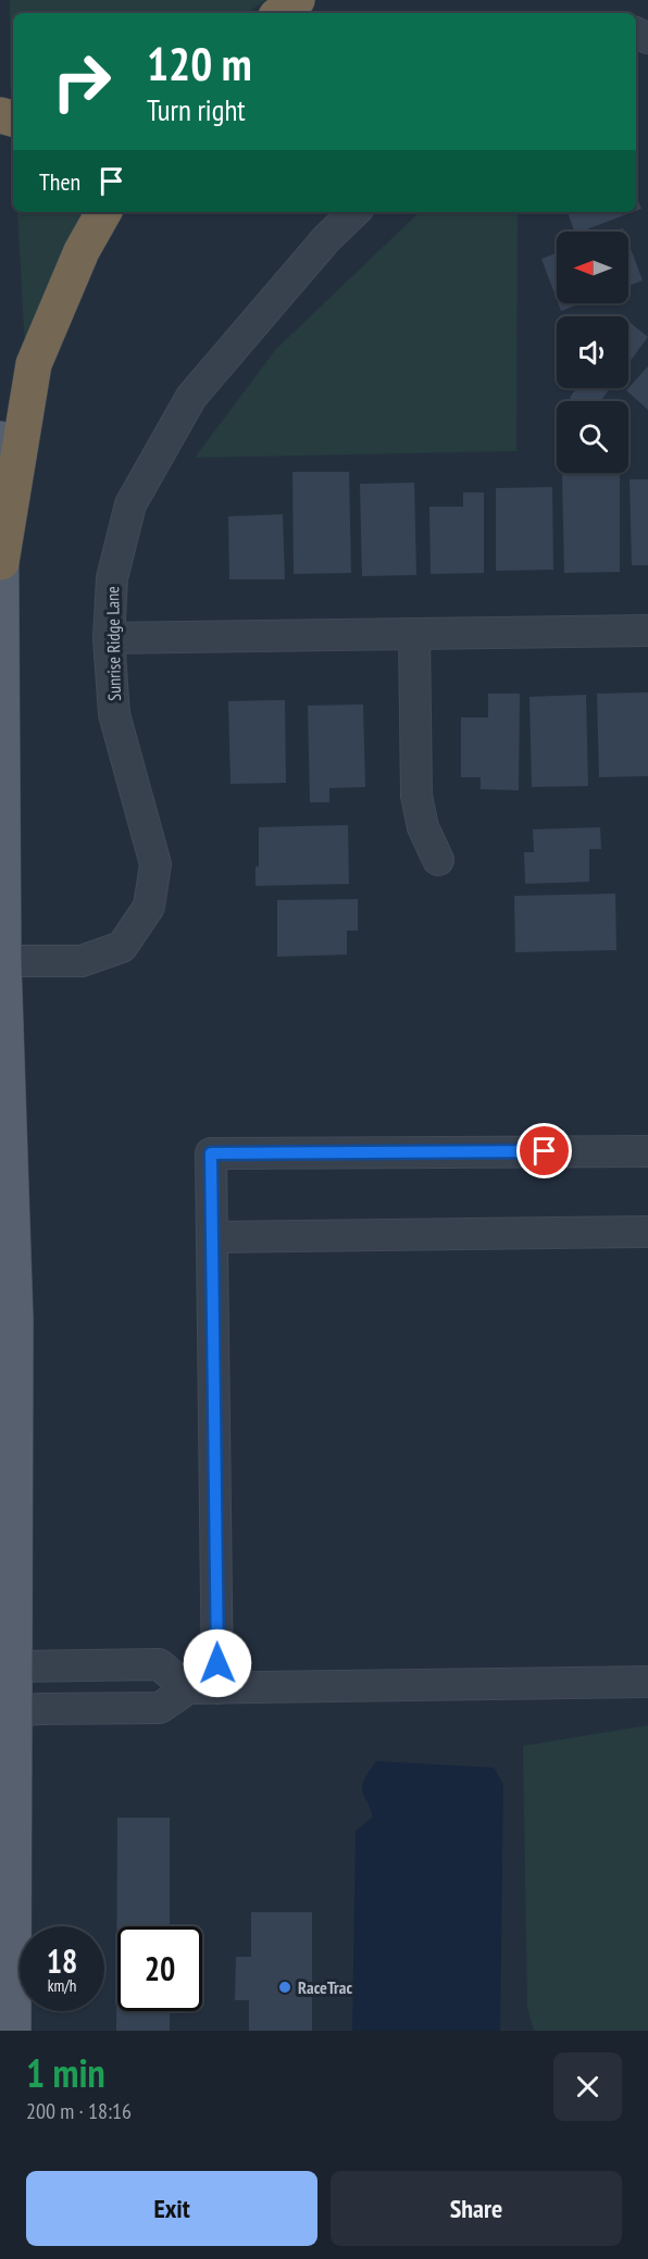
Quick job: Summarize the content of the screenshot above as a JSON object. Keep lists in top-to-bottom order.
{
  "streets": {
    "street": ["Sunrise Ridge Lane"]
  },
  "places": ["RaceTrac"],
  "north": "left",
  "page": {
    "turn": ["120 m", "Turn right"],
    "then": "Then",
    "speed": "18 km/h",
    "limit": "20",
    "heading": ["1 min", "200 m · 18:16"],
    "buttons": ["Exit", "Share"]
  }
}
